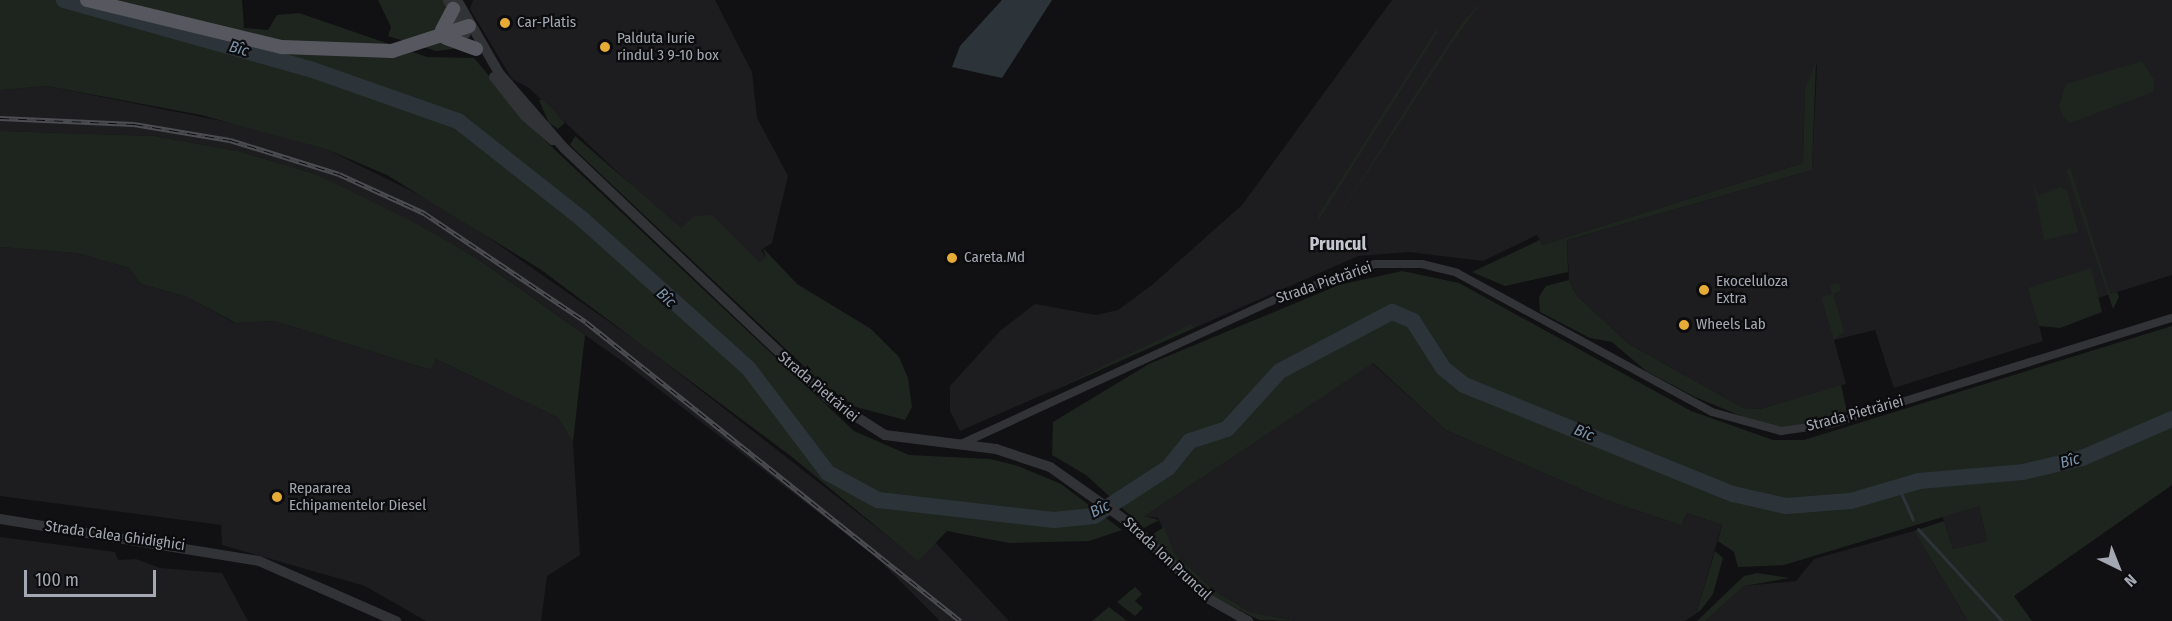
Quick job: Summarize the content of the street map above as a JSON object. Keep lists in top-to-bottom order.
{
  "streets": {
    "street": ["Strada Pietrăriei", "Strada Calea Ghidighici", "Strada Ion Pruncul"]
  },
  "crossings": [
    ["Strada Pietrăriei", "Strada Ion Pruncul"]
  ],
  "districts": ["Pruncul"],
  "water": ["Bîc"],
  "places": [
    "Car-Platis",
    "Palduta Iurie rindul 3 9-10 box",
    "Careta.Md",
    "Eкoceluloza Extra",
    "Wheels Lab",
    "Repararea Echipamentelor Diesel"
  ],
  "scale_bar": "100 m",
  "north": "bottom right"
}
